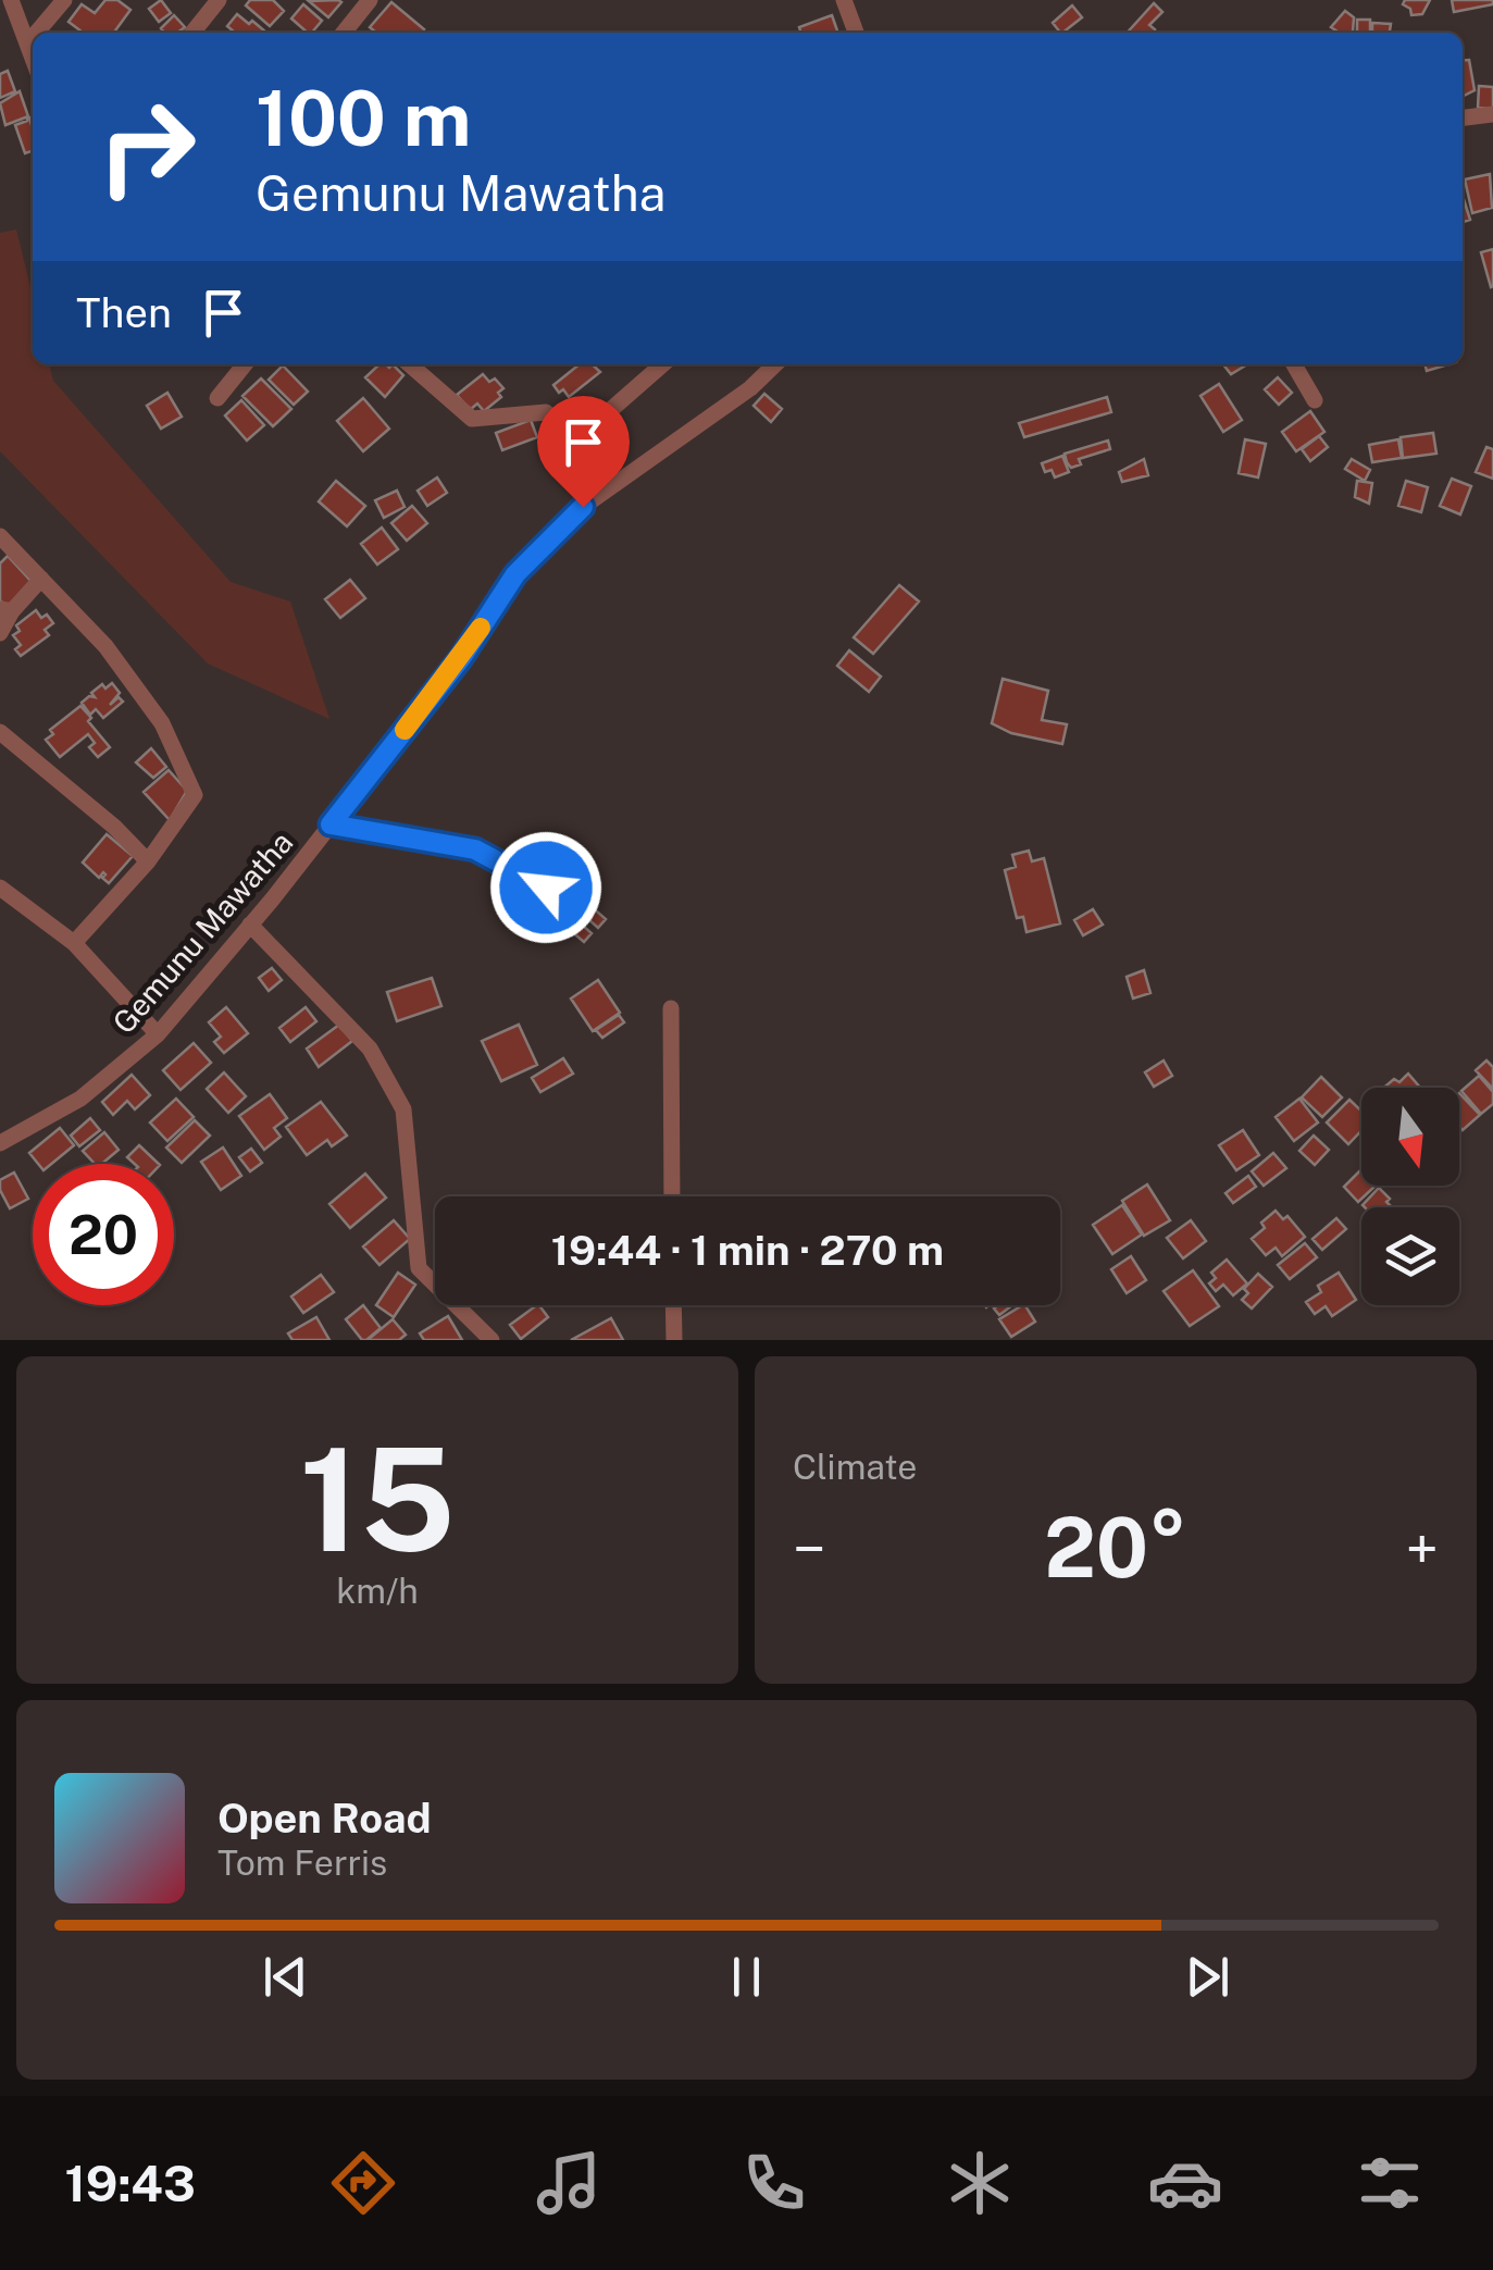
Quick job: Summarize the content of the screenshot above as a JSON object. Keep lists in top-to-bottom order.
{
  "streets": {
    "street": ["Gemunu Mawatha"]
  },
  "north": "bottom",
  "page": {
    "turn": ["100 m", "Gemunu Mawatha"],
    "then": "Then",
    "limit": "20",
    "trip": "19:44 · 1 min · 270 m",
    "tile": [
      ["15", "km/h"],
      "Climate"
    ],
    "heat": ["−", "20°", "+"],
    "song": ["Open Road", "Tom Ferris"],
    "tabs": "19:43"
  }
}
